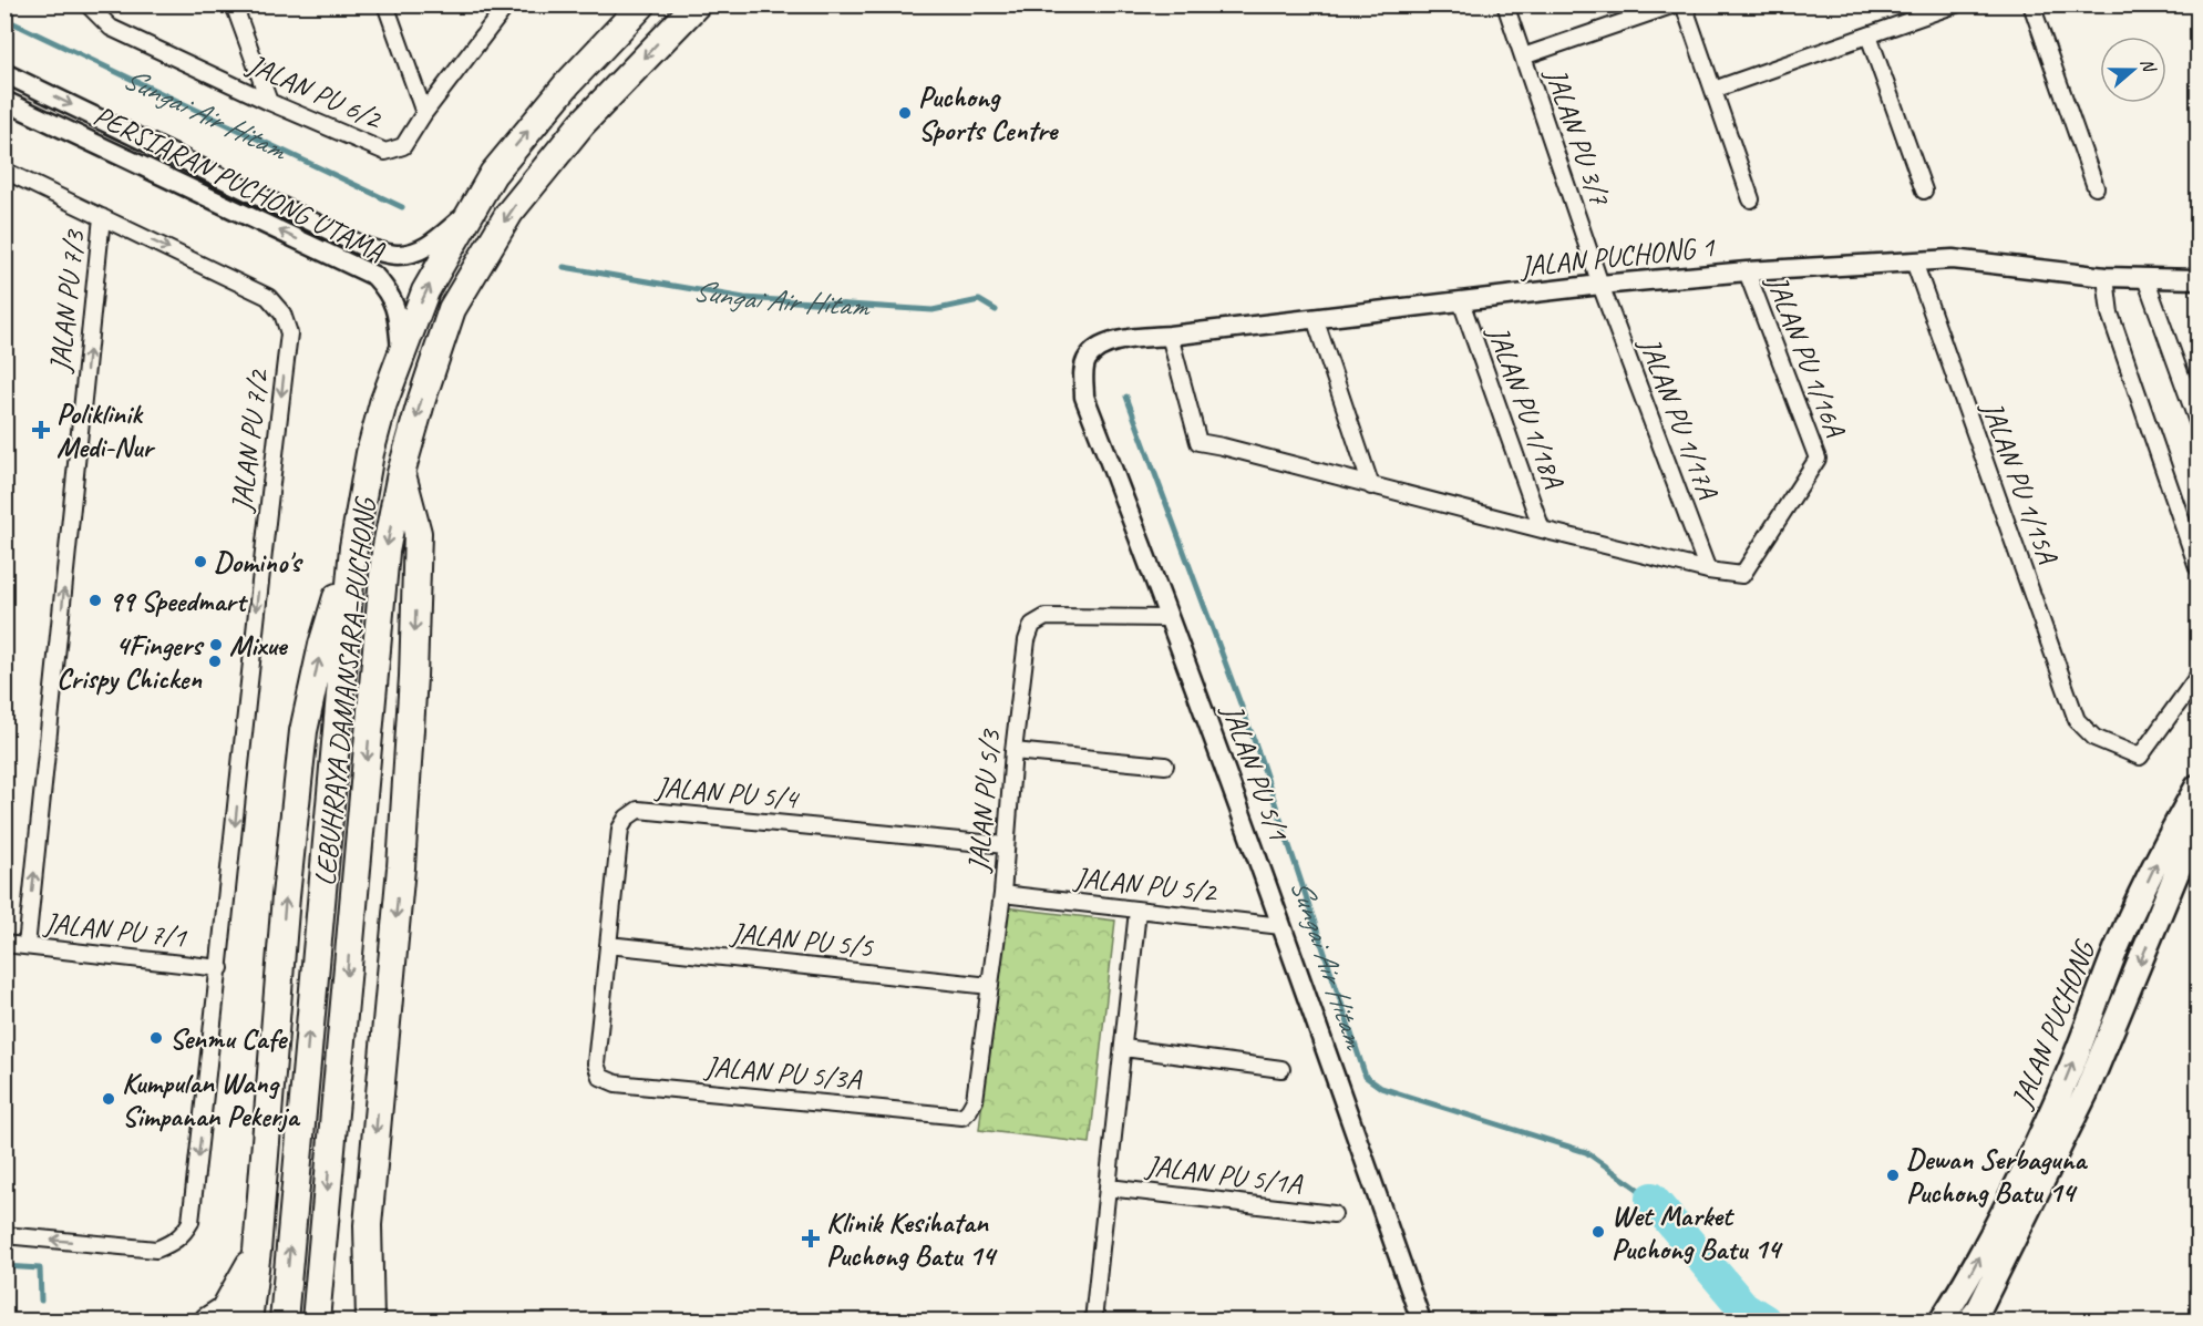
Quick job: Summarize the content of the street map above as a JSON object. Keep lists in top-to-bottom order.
{
  "streets": {
    "highway": ["LEBUHRAYA DAMANSARA–PUCHONG"],
    "main road": ["JALAN PUCHONG"],
    "street": [
      "JALAN PU 6/2",
      "JALAN PU 3/7",
      "PERSIARAN PUCHONG UTAMA",
      "JALAN PUCHONG 1",
      "JALAN PU 7/3",
      "JALAN PU 1/16A",
      "JALAN PU 1/18A",
      "JALAN PU 1/17A",
      "JALAN PU 7/2",
      "JALAN PU 1/15A",
      "JALAN PU 5/1",
      "JALAN PU 5/4",
      "JALAN PU 5/3",
      "JALAN PU 5/2",
      "JALAN PU 7/1",
      "JALAN PU 5/5",
      "JALAN PU 5/3A",
      "JALAN PU 5/1A"
    ]
  },
  "crossings": [
    ["JALAN PU 3/7", "JALAN PUCHONG 1"],
    ["JALAN PU 3/7", "JALAN PU 1/17A"],
    ["PERSIARAN PUCHONG UTAMA", "LEBUHRAYA DAMANSARA–PUCHONG"],
    ["JALAN PUCHONG 1", "JALAN PU 1/16A"],
    ["JALAN PUCHONG 1", "JALAN PU 1/18A"],
    ["JALAN PUCHONG 1", "JALAN PU 1/17A"],
    ["JALAN PUCHONG 1", "JALAN PU 1/15A"],
    ["JALAN PUCHONG 1", "JALAN PU 5/1"],
    ["JALAN PU 7/3", "JALAN PU 7/2"],
    ["JALAN PU 7/3", "JALAN PU 7/1"],
    ["JALAN PU 1/16A", "JALAN PU 1/17A"],
    ["JALAN PU 7/2", "JALAN PU 7/1"],
    ["JALAN PU 5/1", "JALAN PU 5/3"],
    ["JALAN PU 5/1", "JALAN PU 5/2"],
    ["JALAN PU 5/4", "JALAN PU 5/3"],
    ["JALAN PU 5/4", "JALAN PU 5/5"],
    ["JALAN PU 5/4", "JALAN PU 5/3A"],
    ["JALAN PU 5/3", "JALAN PU 5/2"],
    ["JALAN PU 5/3", "JALAN PU 5/5"],
    ["JALAN PU 5/3", "JALAN PU 5/3A"]
  ],
  "one_way": ["JALAN PU 7/3"],
  "water": ["Sungai Air Hitam"],
  "places": {
    "other": [
      "Puchong Sports Centre",
      "Domino's",
      "99 Speedmart",
      "Mixue",
      "4Fingers Crispy Chicken",
      "Senmu Cafe",
      "Kumpulan Wang Simpanan Pekerja",
      "Dewan Serbaguna Puchong Batu 14",
      "Wet Market Puchong Batu 14"
    ],
    "health": ["Poliklinik Medi-Nur", "Klinik Kesihatan Puchong Batu 14"]
  },
  "north": "right"
}
